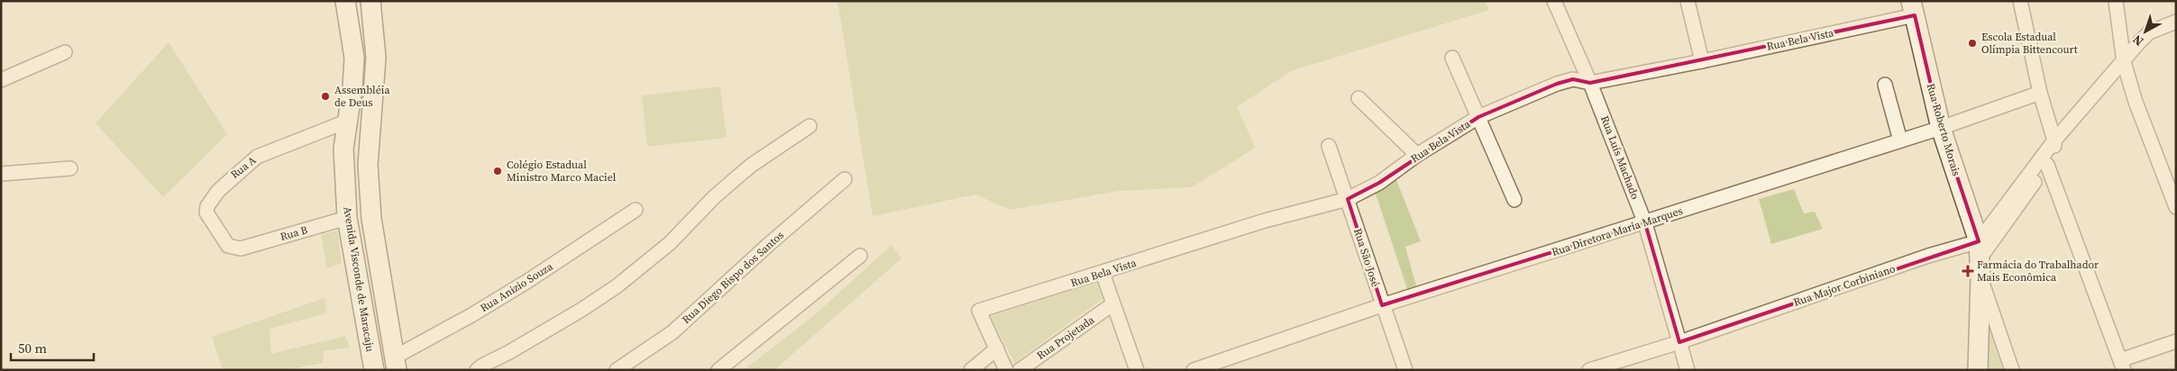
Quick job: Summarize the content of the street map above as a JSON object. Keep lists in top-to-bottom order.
{
  "streets": {
    "main road": ["Rua Roberto Morais", "Avenida Visconde de Maracaju"],
    "street": [
      "Rua Bela Vista",
      "Rua Luís Machado",
      "Rua A",
      "Rua Diretora Maria Marques",
      "Rua B",
      "Rua São José",
      "Rua Diego Bispo dos Santos",
      "Rua Major Corbiniano",
      "Rua Anizio Souza",
      "Rua Projetada"
    ]
  },
  "crossings": [
    ["Rua Bela Vista", "Rua Roberto Morais"],
    ["Rua Bela Vista", "Rua Luís Machado"],
    ["Rua Bela Vista", "Rua São José"],
    ["Rua Roberto Morais", "Rua Diretora Maria Marques"],
    ["Rua Roberto Morais", "Rua Major Corbiniano"],
    ["Rua Luís Machado", "Rua Diretora Maria Marques"],
    ["Rua Luís Machado", "Rua Major Corbiniano"],
    ["Rua A", "Rua B"],
    ["Rua A", "Avenida Visconde de Maracaju"],
    ["Rua Diretora Maria Marques", "Rua São José"],
    ["Rua B", "Avenida Visconde de Maracaju"],
    ["Avenida Visconde de Maracaju", "Rua Anizio Souza"]
  ],
  "places": {
    "other": ["Escola Estadual Olímpia Bittencourt", "Assembléia de Deus", "Colégio Estadual Ministro Marco Maciel"],
    "health": ["Farmácia do Trabalhador Mais Econômica"]
  },
  "scale_bar": "50 m",
  "north": "bottom left"
}
